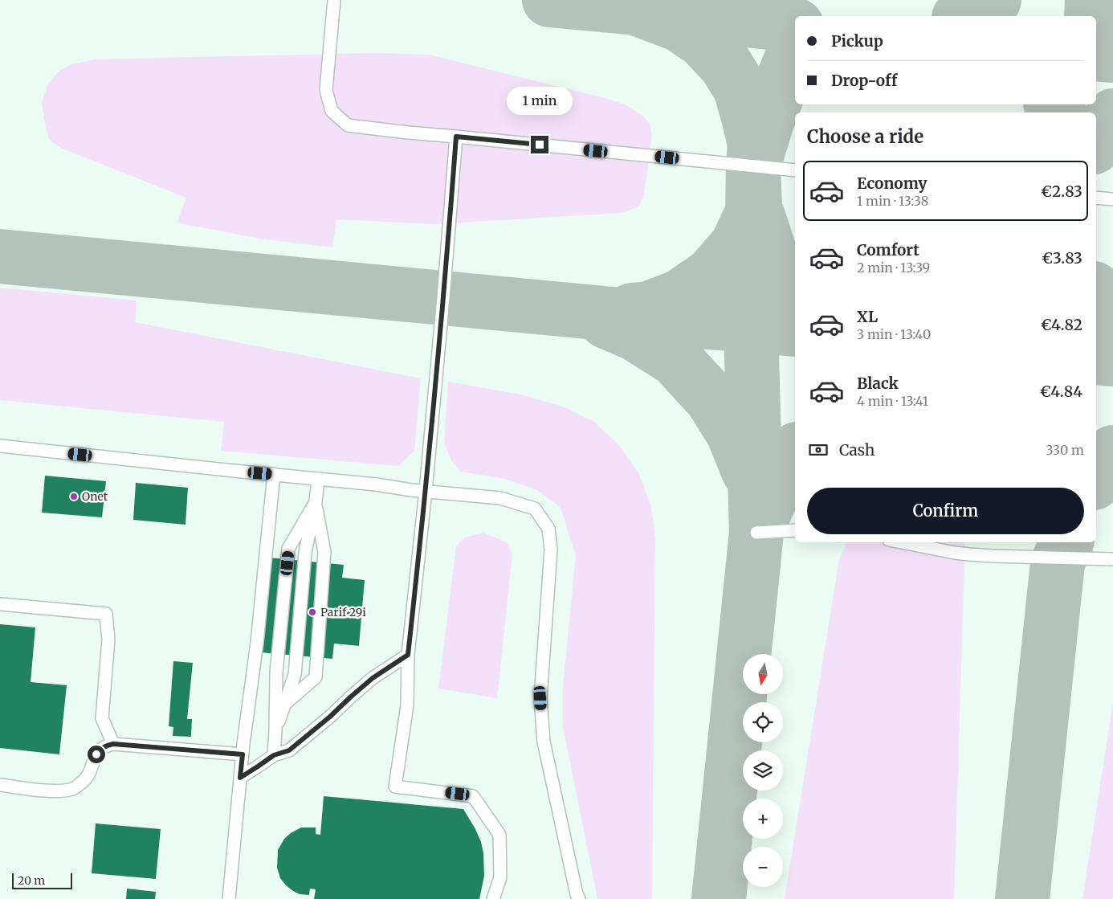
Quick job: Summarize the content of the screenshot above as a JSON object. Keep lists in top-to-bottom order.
{
  "places": ["Onet", "Parif 29i"],
  "scale_bar": "20 m",
  "north": "bottom",
  "page": {
    "banner": ["Pickup", "Drop-off"],
    "bubble": "1 min",
    "heading": "Choose a ride",
    "list": [
      {
        "name": "Economy",
        "note": "1 min · 13:38",
        "value": "€2.83"
      },
      {
        "name": "Comfort",
        "note": "2 min · 13:39",
        "value": "€3.83"
      },
      {
        "name": "XL",
        "note": "3 min · 13:40",
        "value": "€4.82"
      },
      {
        "name": "Black",
        "note": "4 min · 13:41",
        "value": "€4.84"
      }
    ],
    "pay": ["Cash", "330 m"],
    "buttons": "Confirm",
    "map_buttons": ["+", "−"],
    "scale": "20 m"
  }
}
